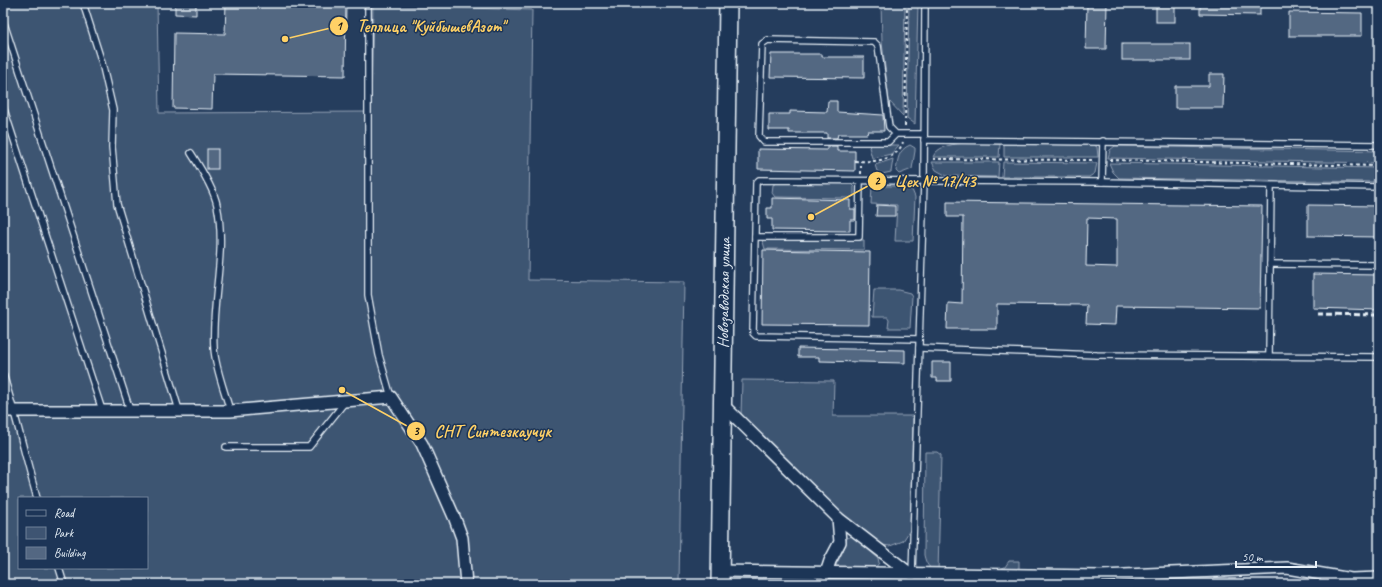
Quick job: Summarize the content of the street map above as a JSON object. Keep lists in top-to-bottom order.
{
  "streets": {
    "main road": ["Новозаводская улица"]
  },
  "places": ["Теплица \"КуйбышевАзот\"", "Цех № 17/43", "СНТ Синтезкаучук"],
  "legend": ["Road", "Park", "Building"],
  "scale_bar": "50 m"
}
